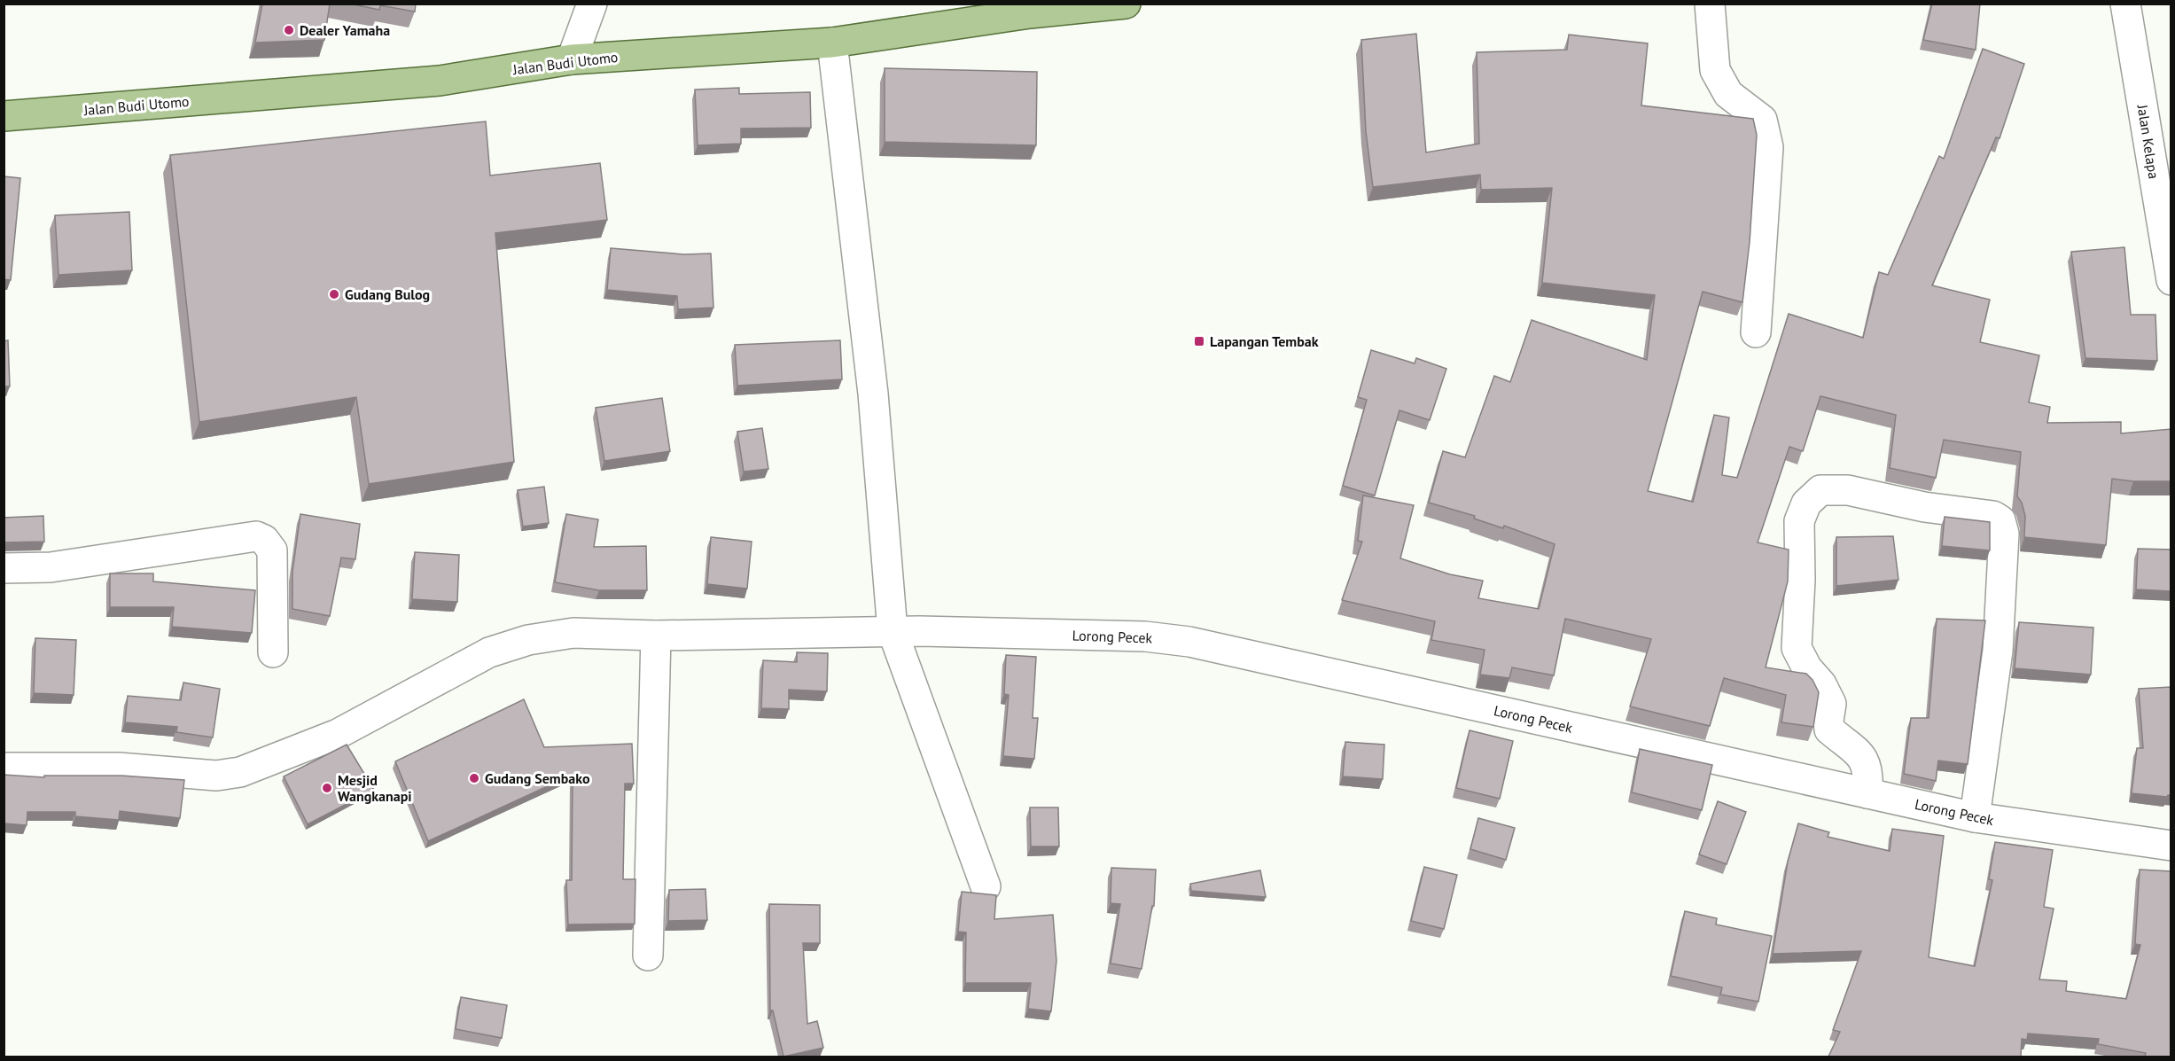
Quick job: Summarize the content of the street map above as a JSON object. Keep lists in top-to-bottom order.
{
  "streets": {
    "main road": ["Jalan Budi Utomo"],
    "street": ["Jalan Kelapa", "Lorong Pecek"]
  },
  "places": {
    "other": [
      "Dealer Yamaha",
      "Gudang Bulog",
      "Gudang Sembako",
      "Mesjid Wangkanapi"
    ],
    "transit": ["Lapangan Tembak"]
  }
}
